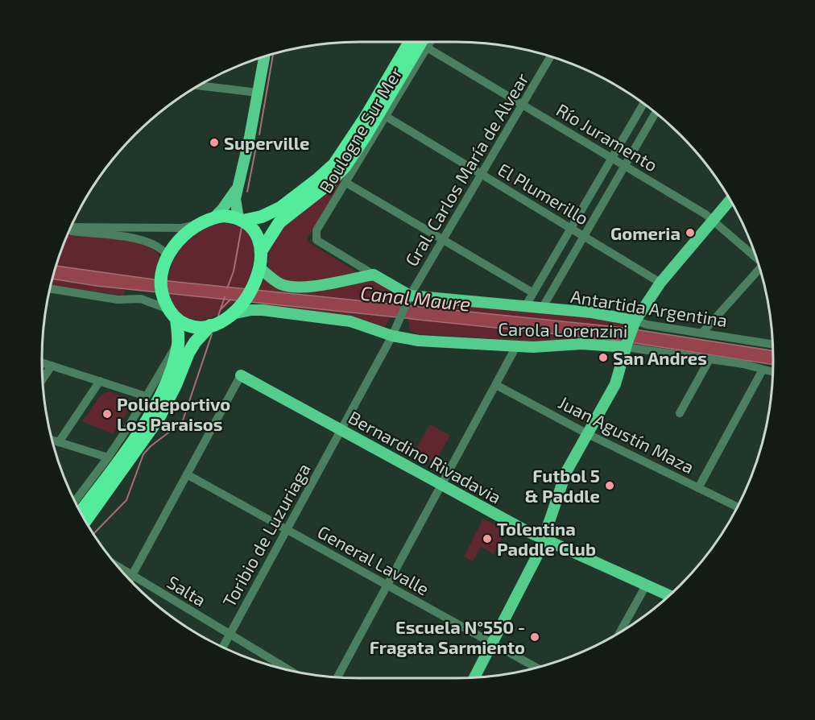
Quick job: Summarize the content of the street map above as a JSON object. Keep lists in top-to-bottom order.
{
  "streets": {
    "main road": ["Antartida Argentina", "Carola Lorenzini", "Bernardino Rivadavia"],
    "street": [
      "Boulogne Sur Mer",
      "Río Juramento",
      "Gral. Carlos María de Alvear",
      "El Plumerillo",
      "Juan Agustín Maza",
      "Toribio de Luzuriaga",
      "General Lavalle",
      "Salta"
    ]
  },
  "crossings": [
    ["Boulogne Sur Mer", "Río Juramento"],
    ["Boulogne Sur Mer", "El Plumerillo"],
    ["Boulogne Sur Mer", "Antartida Argentina"],
    ["Río Juramento", "Gral. Carlos María de Alvear"],
    ["Gral. Carlos María de Alvear", "El Plumerillo"],
    ["Gral. Carlos María de Alvear", "Antartida Argentina"],
    ["Gral. Carlos María de Alvear", "Carola Lorenzini"],
    ["Gral. Carlos María de Alvear", "Bernardino Rivadavia"],
    ["Gral. Carlos María de Alvear", "Toribio de Luzuriaga"],
    ["Bernardino Rivadavia", "Toribio de Luzuriaga"],
    ["Toribio de Luzuriaga", "General Lavalle"],
    ["Toribio de Luzuriaga", "Salta"]
  ],
  "water": ["Canal Maure"],
  "places": [
    "Superville",
    "Gomeria",
    "San Andres",
    "Polideportivo Los Paraisos",
    "Futbol 5 & Paddle",
    "Tolentina Paddle Club",
    "Escuela N°550 - Fragata Sarmiento"
  ]
}
